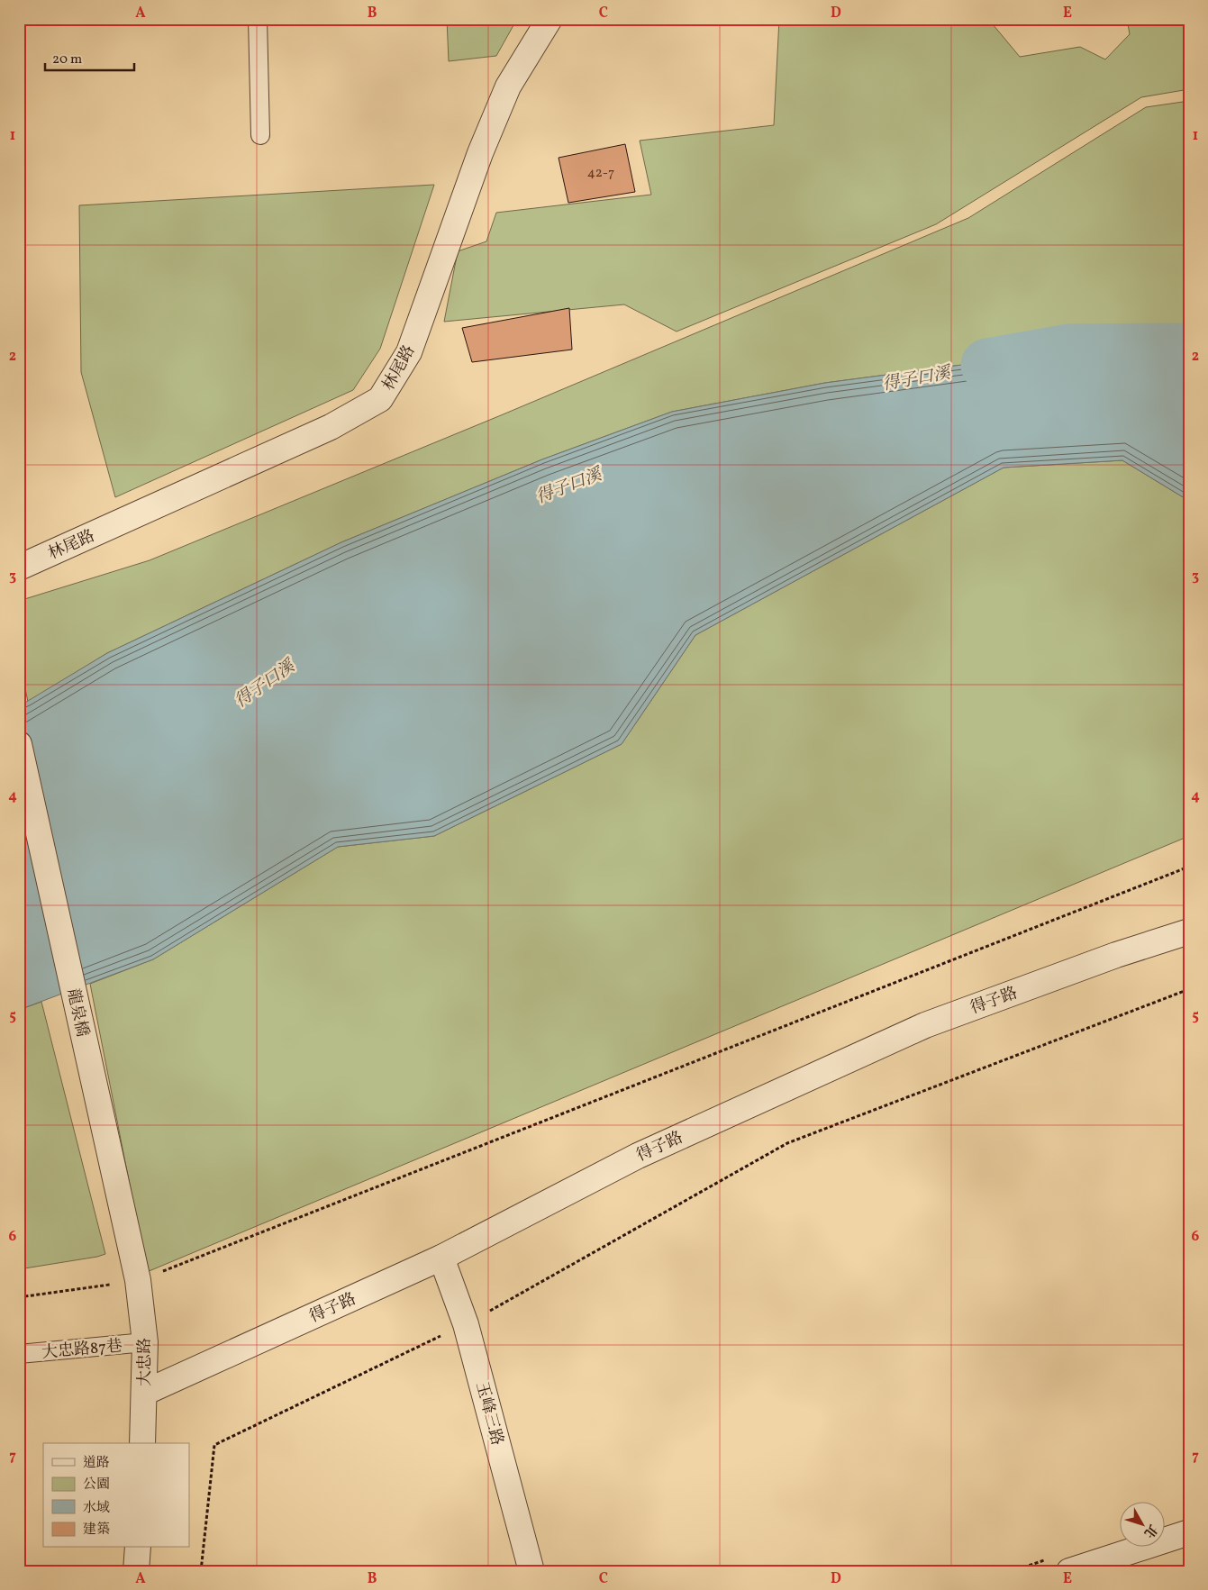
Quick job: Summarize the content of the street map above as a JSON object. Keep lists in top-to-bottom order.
{
  "streets": {
    "street": [
      "林尾路",
      "得子路",
      "龍泉橋",
      "大忠路",
      "玉峰三路"
    ],
    "lane": ["大忠路87巷"]
  },
  "crossings": [
    ["得子路", "大忠路"],
    ["得子路", "玉峰三路"],
    ["龍泉橋", "大忠路"],
    ["大忠路87巷", "大忠路"]
  ],
  "water": ["得子口溪"],
  "house_numbers": ["42-7"],
  "legend": [
    "道路",
    "公園",
    "水域",
    "建築"
  ],
  "scale_bar": "20 m",
  "north": "bottom right",
  "grid": {
    "columns": [
      "A",
      "B",
      "C",
      "D",
      "E"
    ],
    "rows": [
      "1",
      "2",
      "3",
      "4",
      "5",
      "6",
      "7"
    ]
  }
}
